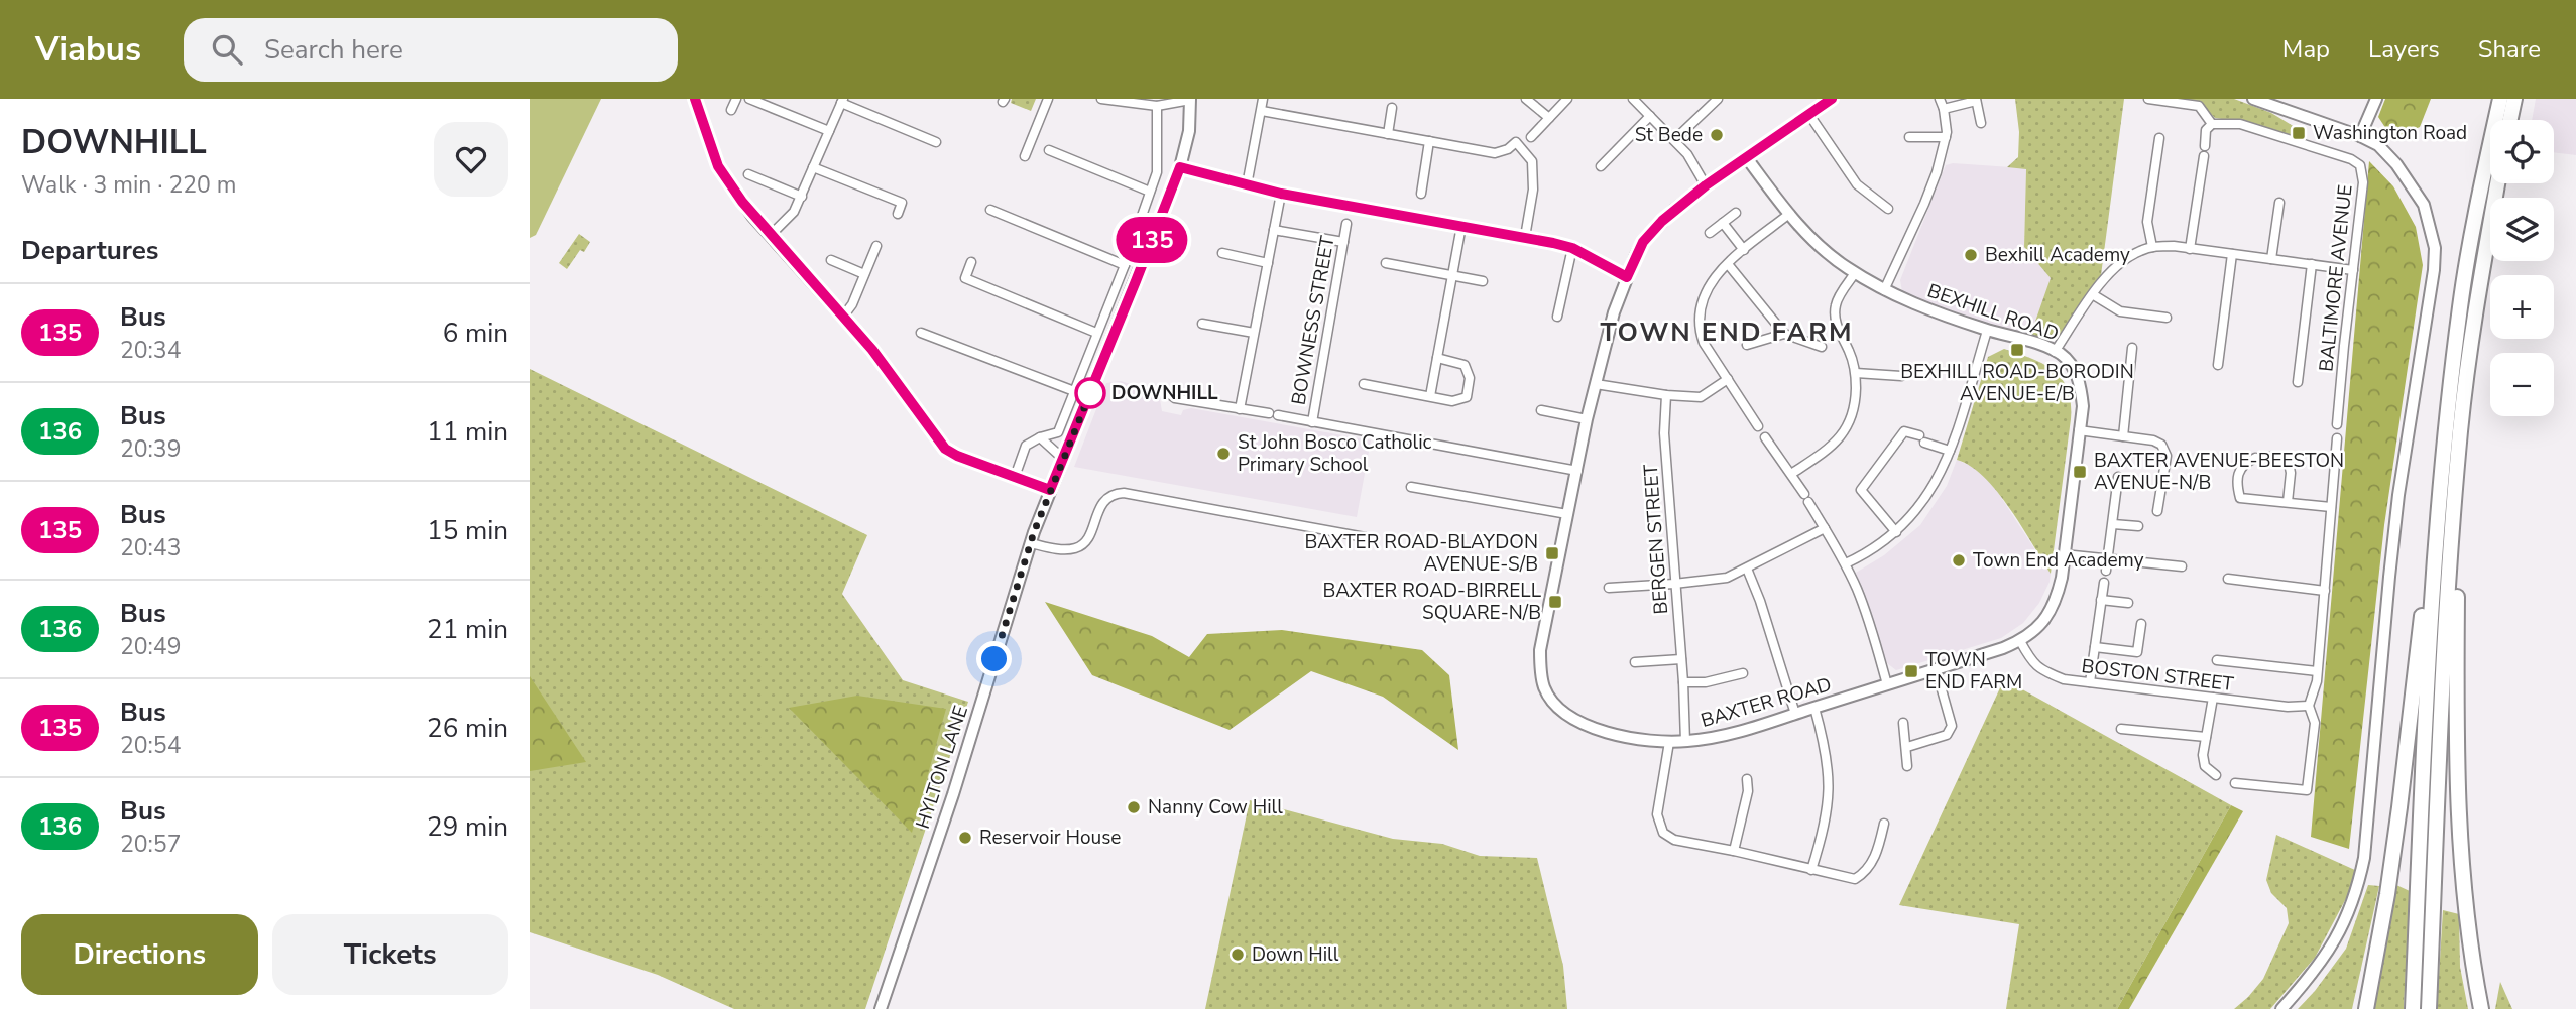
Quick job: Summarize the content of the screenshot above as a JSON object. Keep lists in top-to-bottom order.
{
  "streets": {
    "street": [
      "BALTIMORE AVENUE",
      "BEXHILL ROAD",
      "BOWNESS STREET",
      "BERGEN STREET",
      "BOSTON STREET",
      "BAXTER ROAD",
      "HYLTON LANE"
    ]
  },
  "crossings": [
    ["BEXHILL ROAD", "BOSTON STREET"],
    ["BEXHILL ROAD", "BAXTER ROAD"],
    ["BERGEN STREET", "BAXTER ROAD"],
    ["BOSTON STREET", "BAXTER ROAD"]
  ],
  "districts": ["TOWN END FARM"],
  "places": {
    "transit": [
      "Washington Road",
      "BEXHILL ROAD-BORODIN AVENUE-E/B",
      "BAXTER AVENUE-BEESTON AVENUE-N/B",
      "BAXTER ROAD-BLAYDON AVENUE-S/B",
      "BAXTER ROAD-BIRRELL SQUARE-N/B",
      "TOWN END FARM"
    ],
    "other": [
      "St Bede",
      "Bexhill Academy",
      "DOWNHILL",
      "St John Bosco Catholic Primary School",
      "Town End Academy",
      "Nanny Cow Hill",
      "Reservoir House",
      "Down Hill"
    ]
  },
  "lines": ["bus line 135"],
  "page": {
    "header": "Viabus",
    "search": "Search here",
    "nav": ["Map", "Layers", "Share"],
    "heading": [
      ["DOWNHILL", "Walk · 3 min · 220 m"],
      "Departures"
    ],
    "on_map": "135",
    "map_buttons": ["+", "−"],
    "list": [
      {
        "mark": "135",
        "name": "Bus",
        "note": "20:34",
        "value": "6 min"
      },
      {
        "mark": "136",
        "name": "Bus",
        "note": "20:39",
        "value": "11 min"
      },
      {
        "mark": "135",
        "name": "Bus",
        "note": "20:43",
        "value": "15 min"
      },
      {
        "mark": "136",
        "name": "Bus",
        "note": "20:49",
        "value": "21 min"
      },
      {
        "mark": "135",
        "name": "Bus",
        "note": "20:54",
        "value": "26 min"
      },
      {
        "mark": "136",
        "name": "Bus",
        "note": "20:57",
        "value": "29 min"
      }
    ],
    "buttons": ["Directions", "Tickets"]
  }
}
